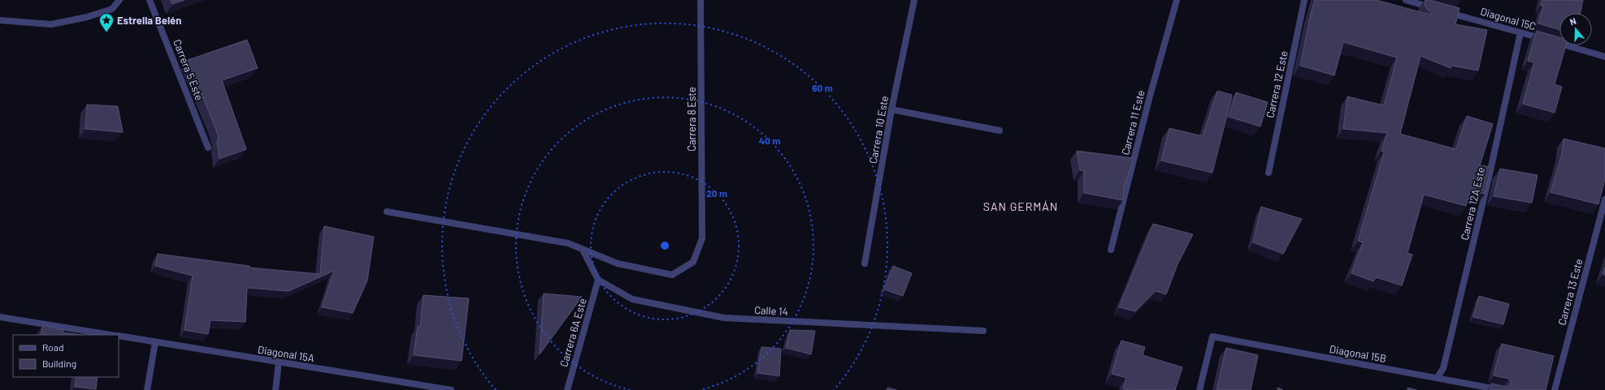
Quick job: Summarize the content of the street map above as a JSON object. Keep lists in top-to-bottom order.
{
  "streets": {
    "street": [
      "Diagonal 15C",
      "Carrera 5 Este",
      "Carrera 12 Este",
      "Carrera 8 Este",
      "Carrera 11 Este",
      "Carrera 10 Este",
      "Carrera 12A Este",
      "Carrera 13 Este",
      "Calle 14",
      "Carrera 6A Este",
      "Diagonal 15A",
      "Diagonal 15B"
    ]
  },
  "crossings": [
    ["Diagonal 15C", "Carrera 12A Este"],
    ["Carrera 12A Este", "Diagonal 15B"],
    ["Calle 14", "Carrera 6A Este"]
  ],
  "districts": ["SAN GERMÁN"],
  "places": {
    "place": ["Estrella Belén"]
  },
  "legend": ["Road", "Building"],
  "north": "top",
  "rings": ["60 m", "40 m", "20 m"]
}
